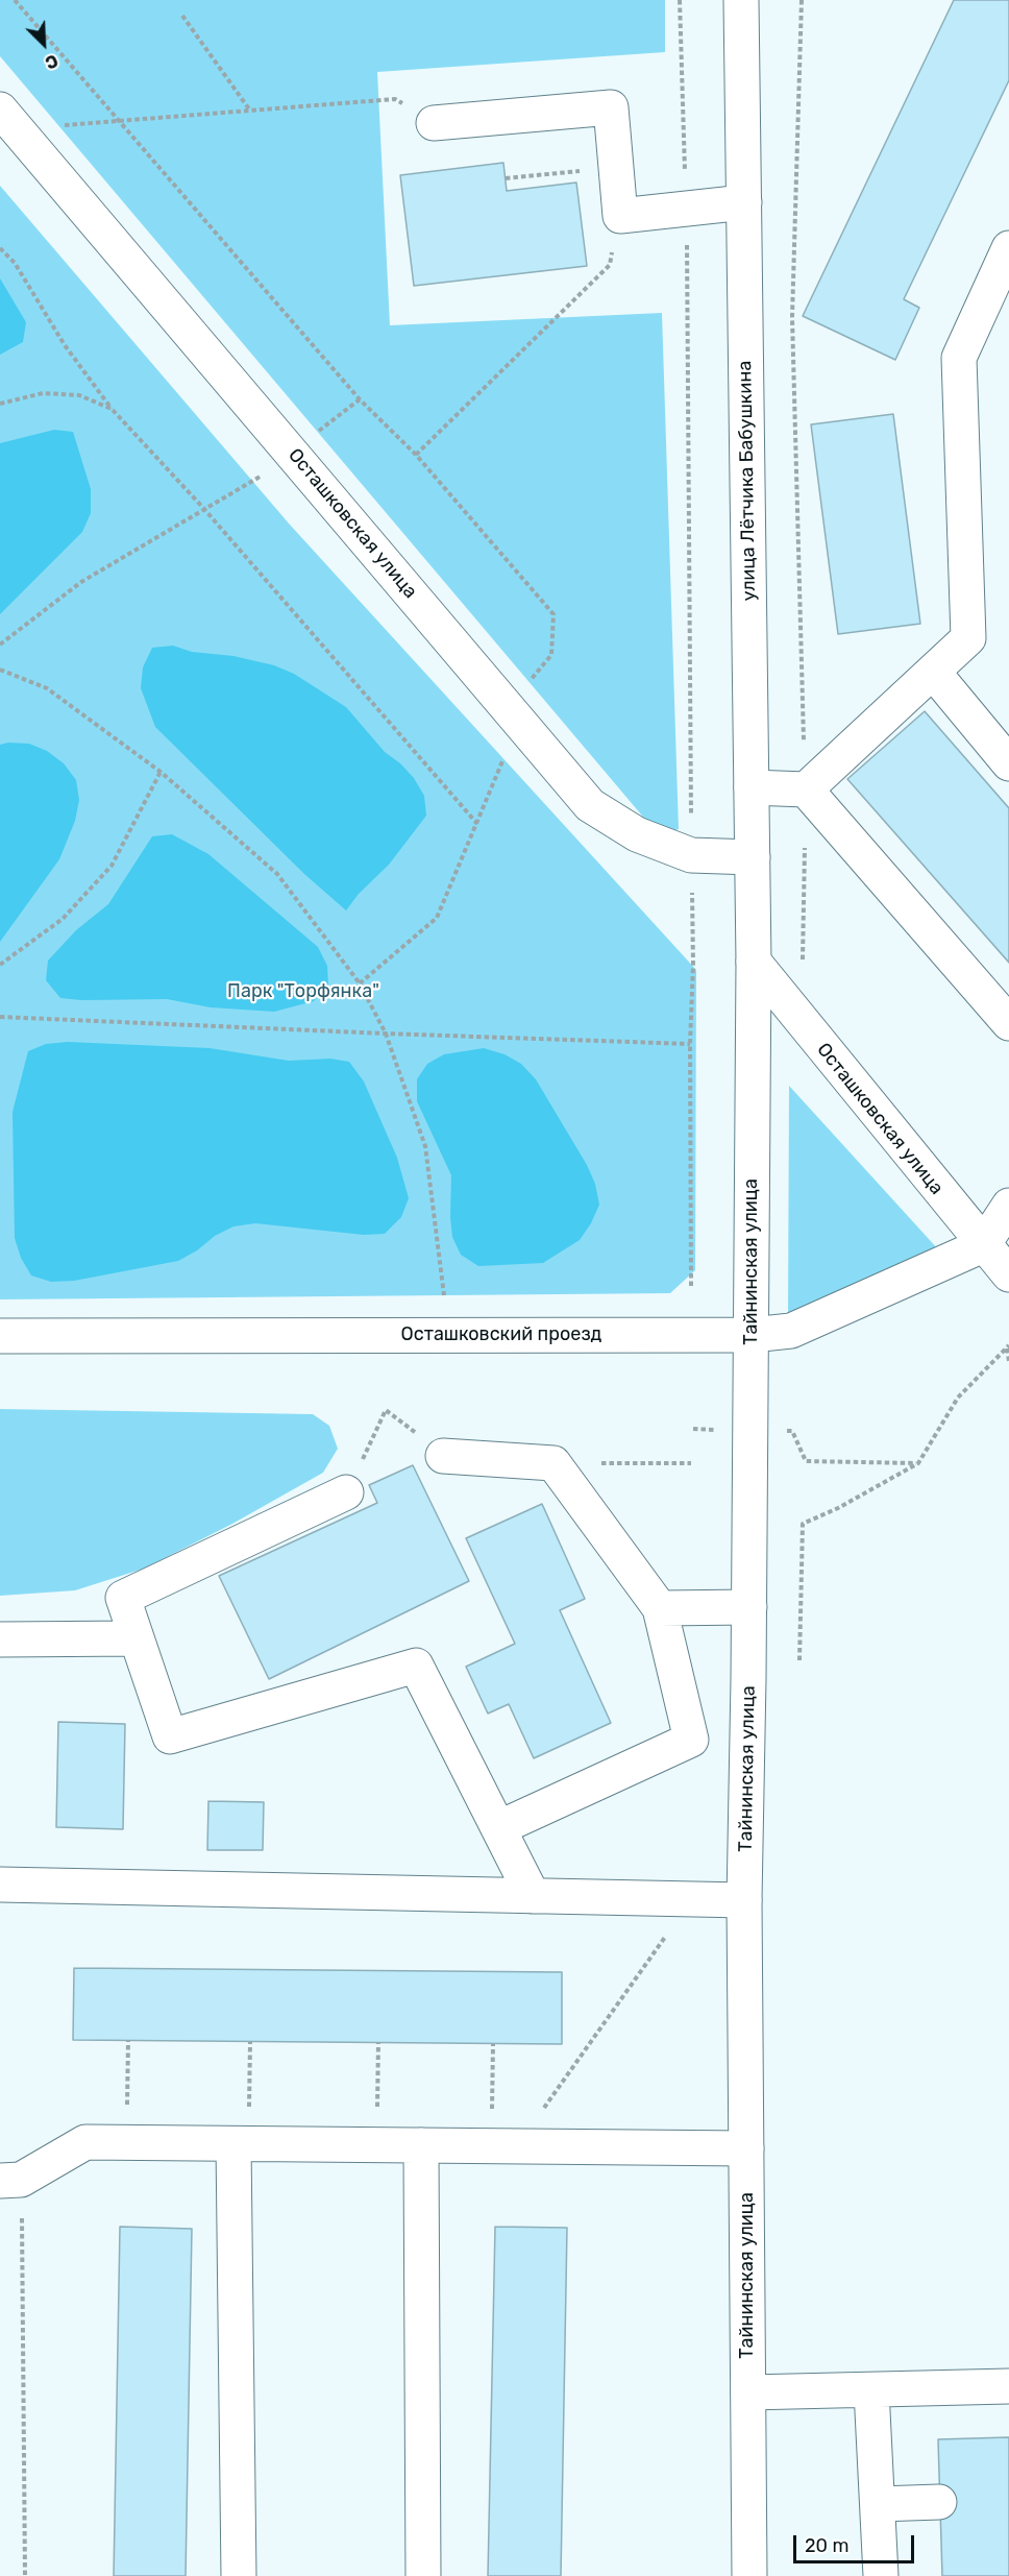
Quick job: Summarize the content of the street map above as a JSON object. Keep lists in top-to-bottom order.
{
  "streets": {
    "main road": [
      "улица Лётчика Бабушкина",
      "Осташковская улица",
      "Тайнинская улица",
      "Осташковский проезд"
    ]
  },
  "crossings": [
    ["улица Лётчика Бабушкина", "Осташковская улица"],
    ["улица Лётчика Бабушкина", "Тайнинская улица"],
    ["Осташковская улица", "Тайнинская улица"],
    ["Осташковская улица", "Осташковский проезд"],
    ["Тайнинская улица", "Осташковский проезд"]
  ],
  "parks": ["Парк \"Торфянка\""],
  "scale_bar": "20 m",
  "north": "bottom right"
}
